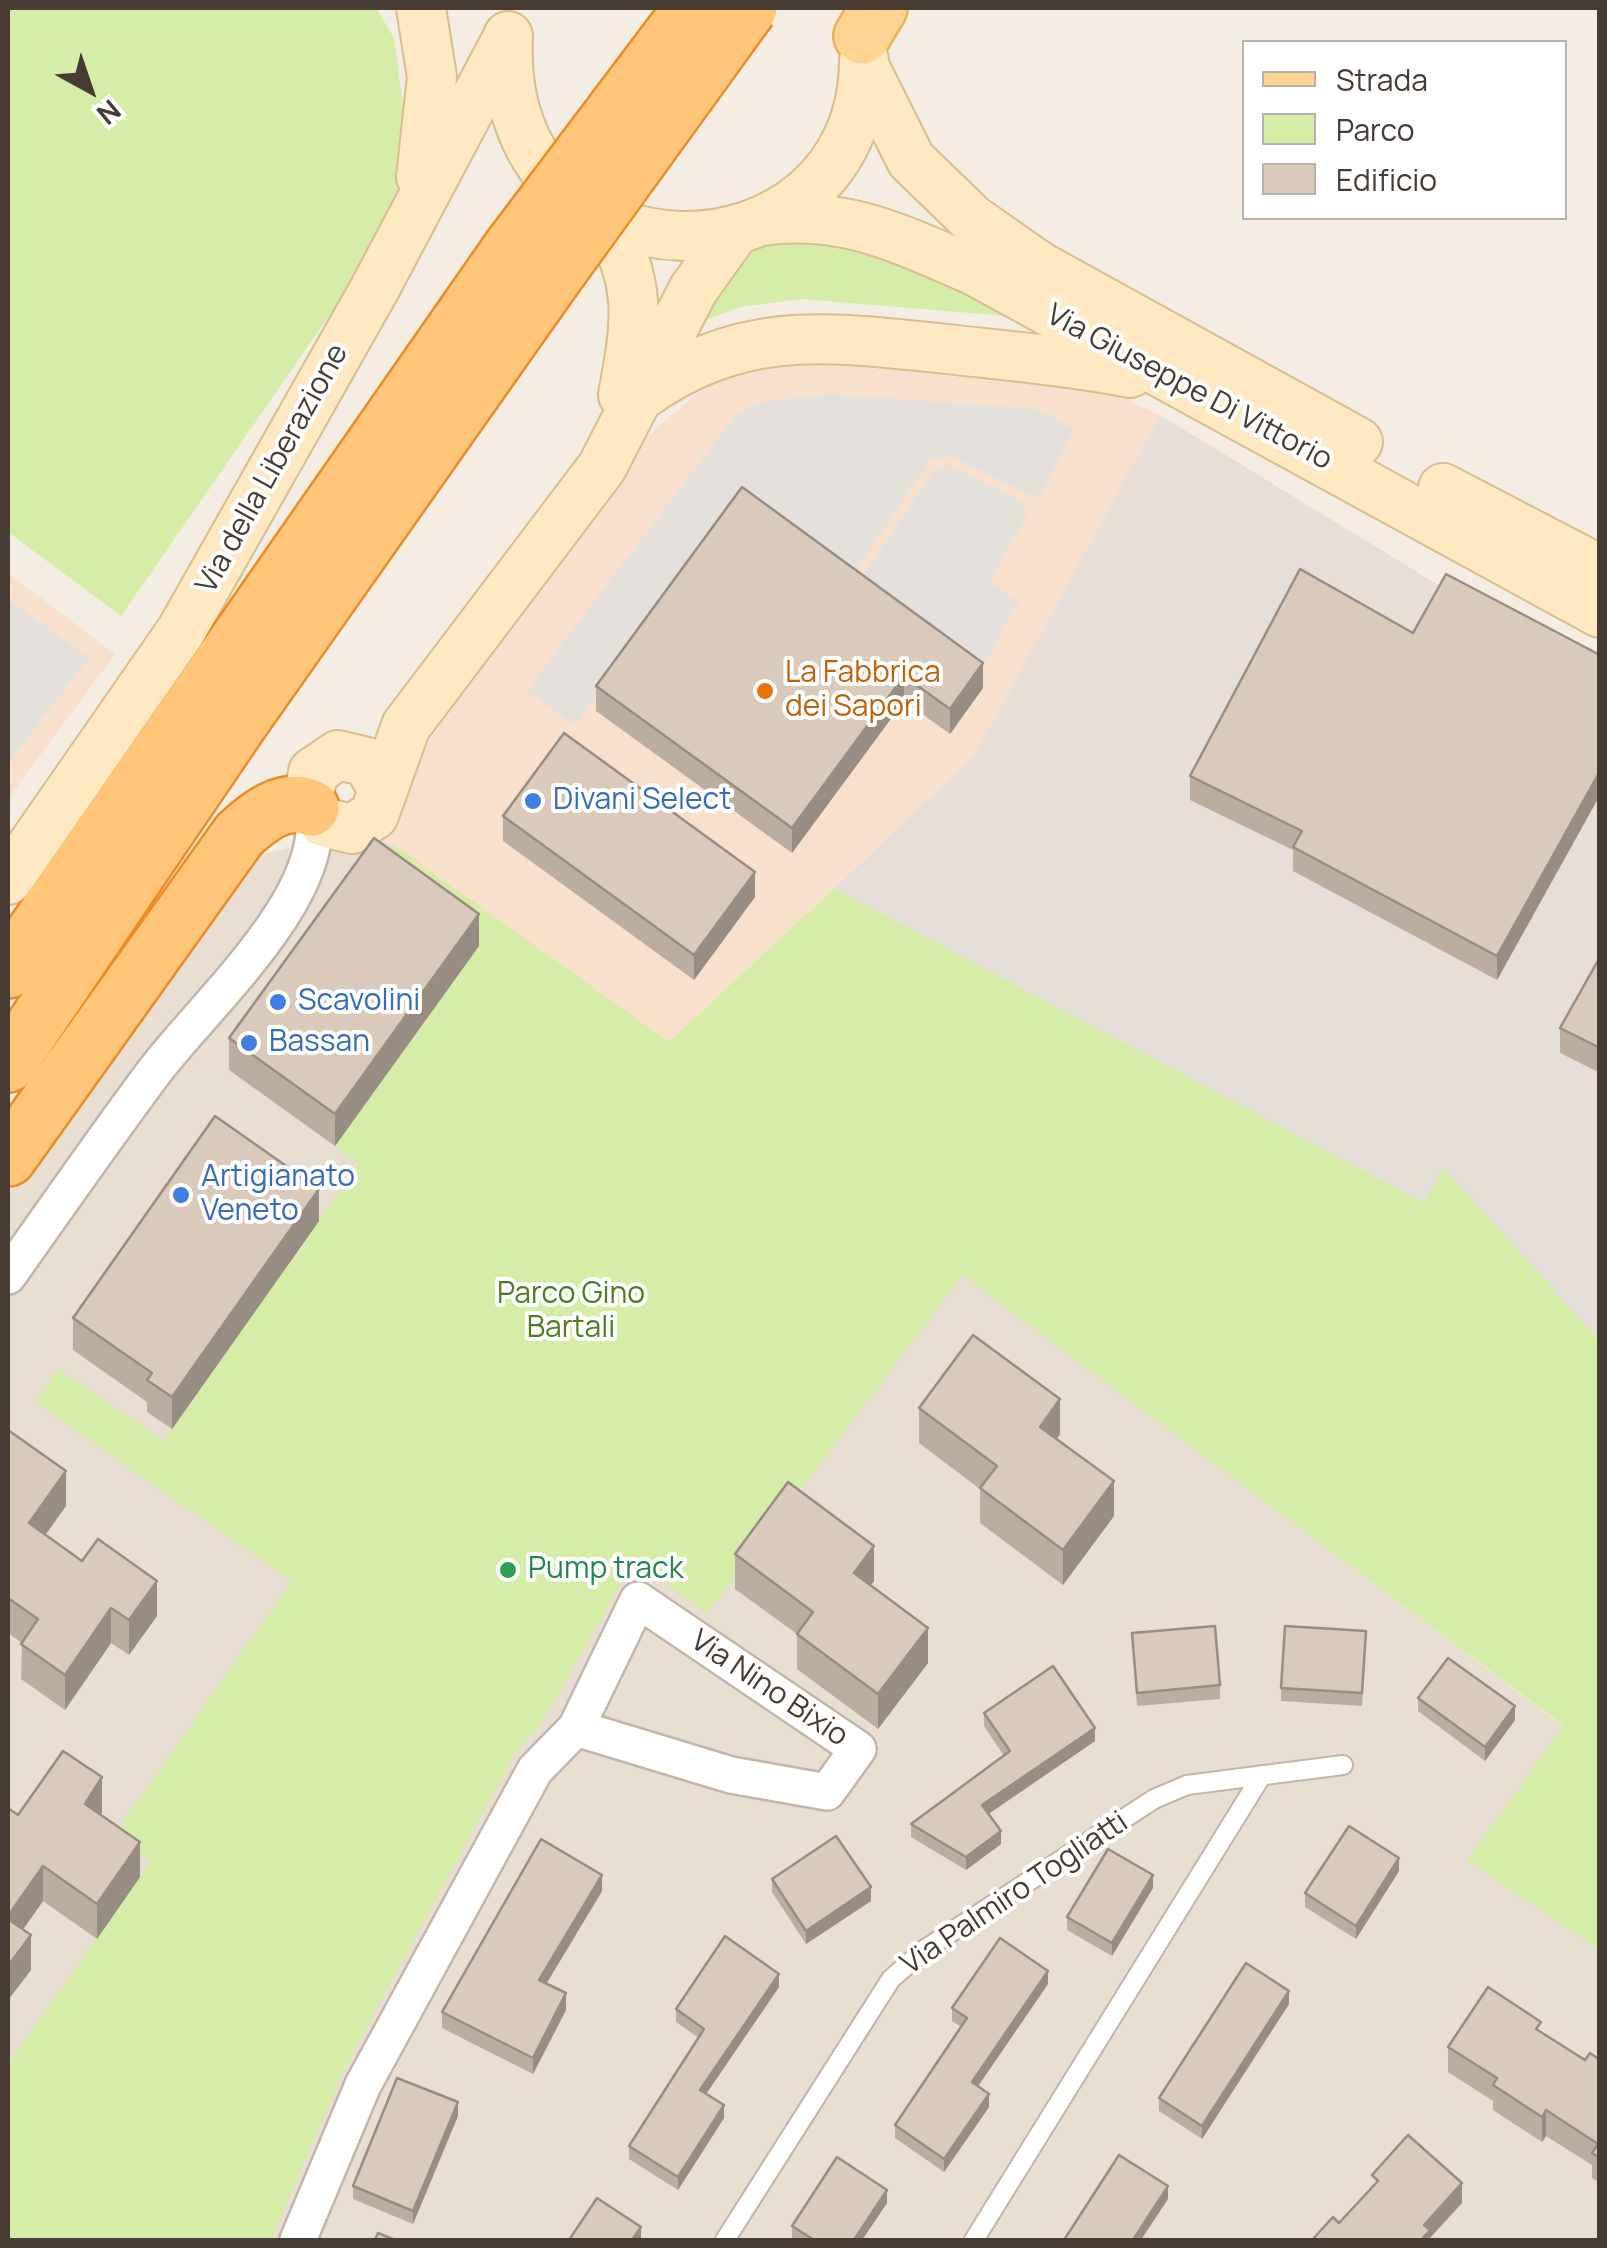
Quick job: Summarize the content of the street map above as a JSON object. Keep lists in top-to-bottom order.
{
  "streets": {
    "main road": ["Via Giuseppe Di Vittorio", "Via della Liberazione"],
    "street": ["Via Nino Bixio"],
    "lane": ["Via Palmiro Togliatti"]
  },
  "parks": ["Parco Gino Bartali"],
  "places": [
    "La Fabbrica dei Sapori",
    "Divani Select",
    "Scavolini",
    "Bassan",
    "Artigianato Veneto",
    "Pump track"
  ],
  "legend": ["Strada", "Parco", "Edificio"],
  "north": "bottom right"
}
